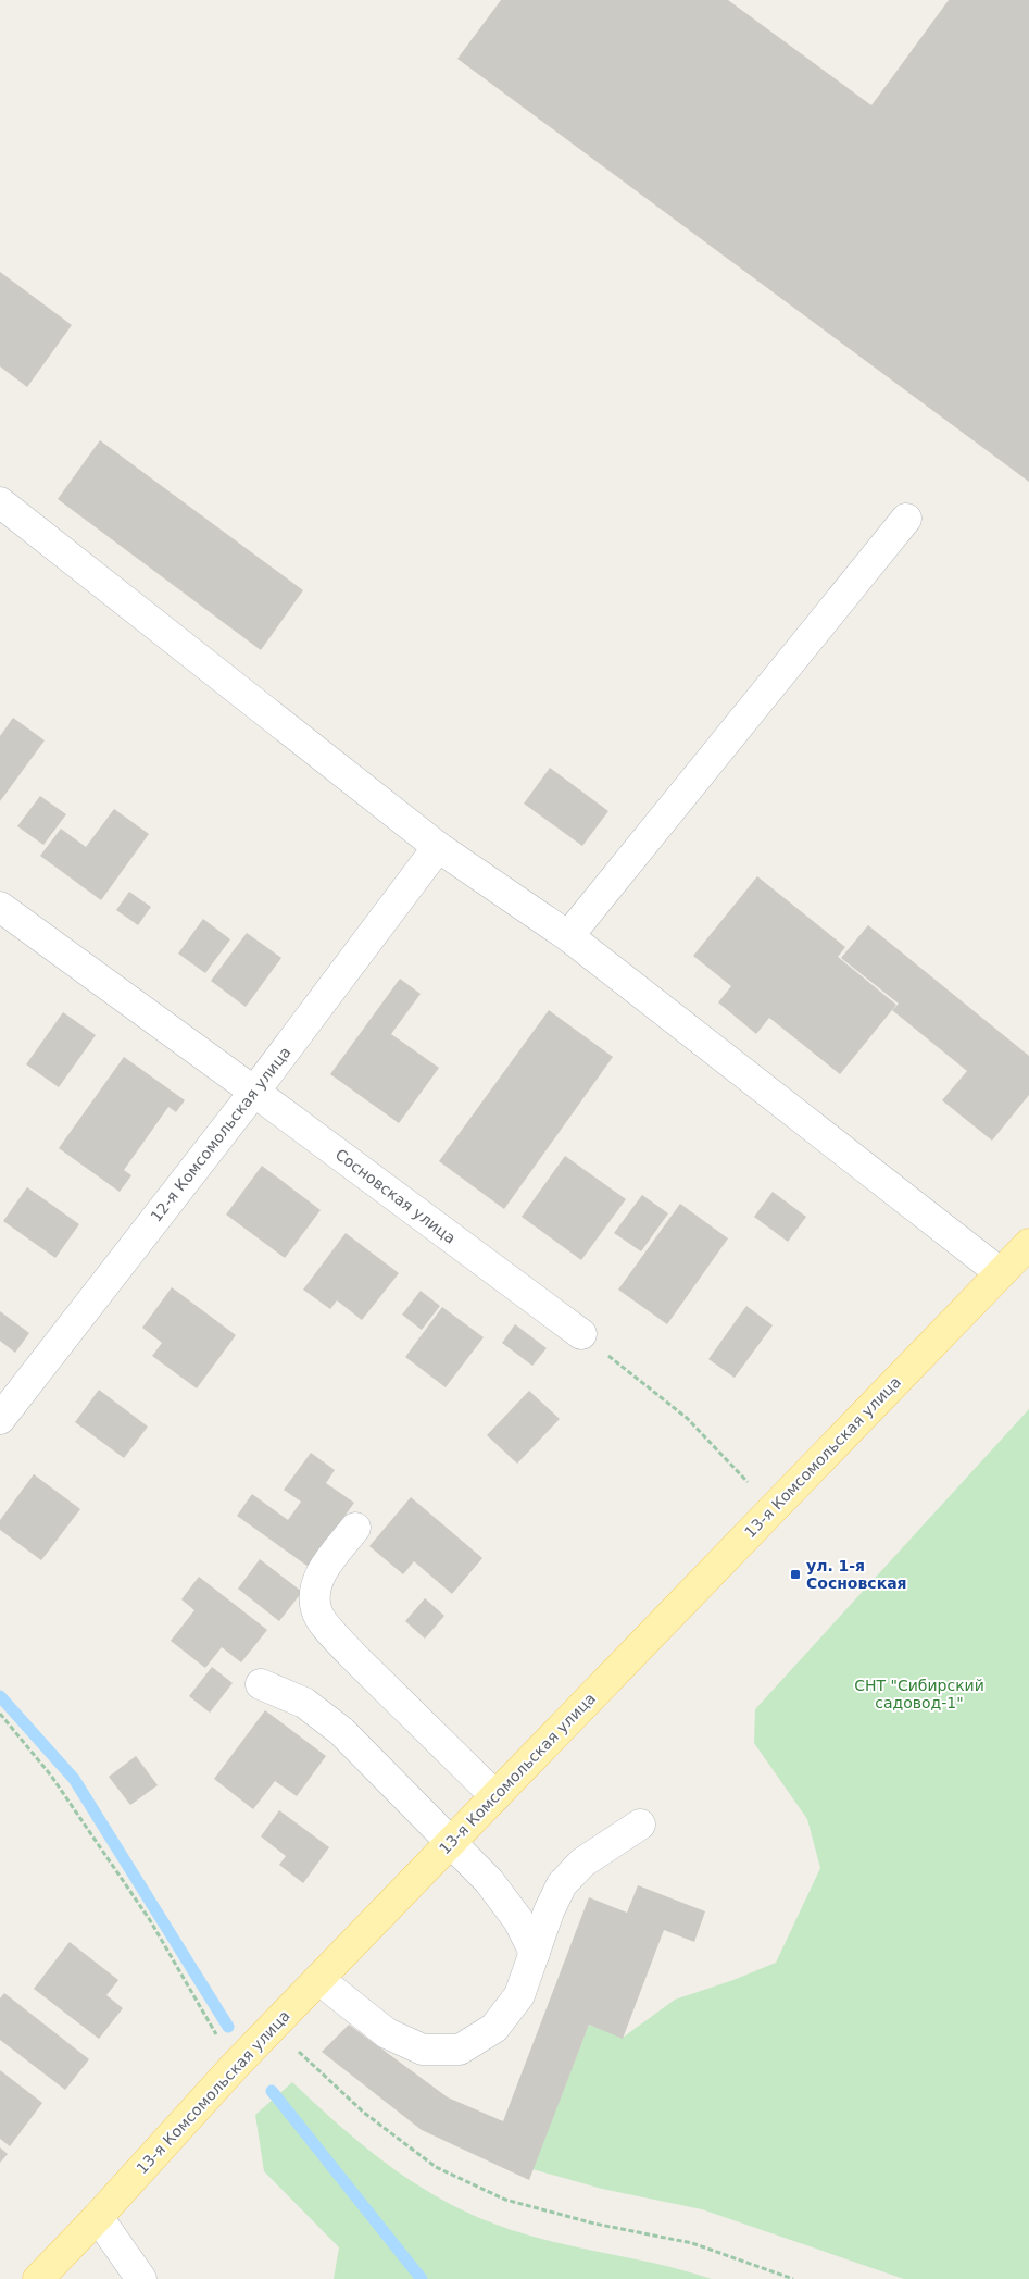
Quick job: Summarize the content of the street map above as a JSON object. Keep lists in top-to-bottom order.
{
  "streets": {
    "main road": ["13-я Комсомольская улица"],
    "street": ["12-я Комсомольская улица", "Сосновская улица"]
  },
  "crossings": [
    ["12-я Комсомольская улица", "Сосновская улица"]
  ],
  "parks": ["СНТ \"Сибирский садовод-1\""],
  "places": {
    "transit": ["ул. 1-я Сосновская"]
  }
}
